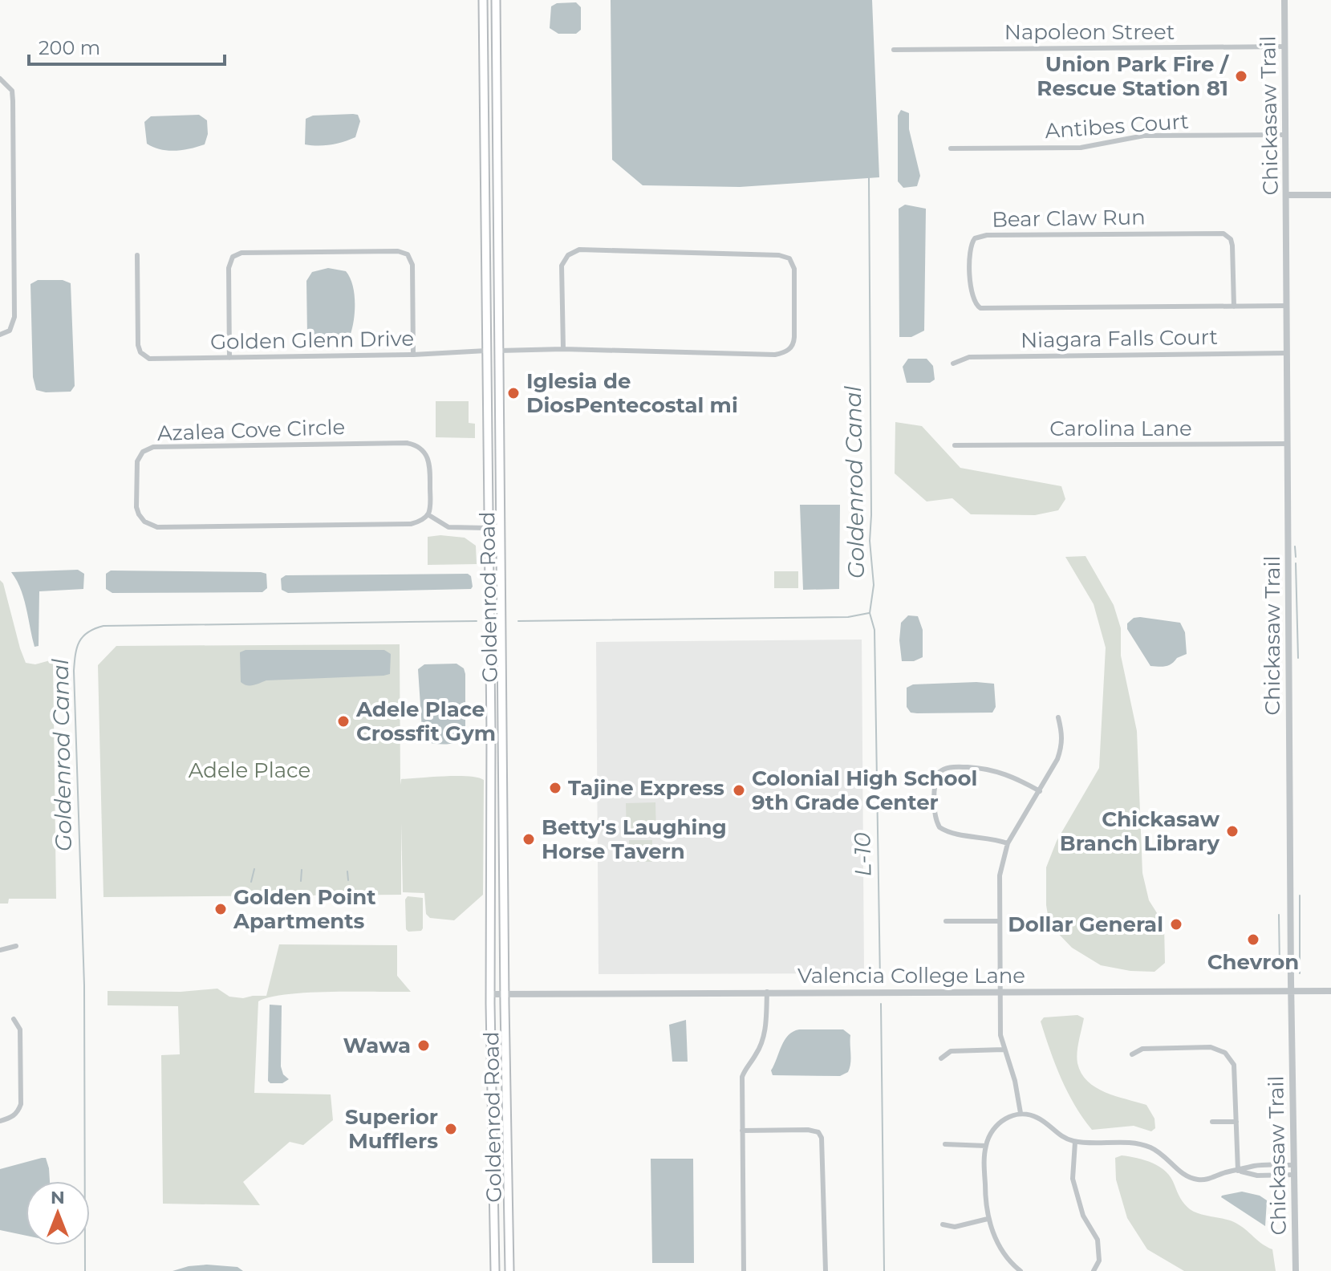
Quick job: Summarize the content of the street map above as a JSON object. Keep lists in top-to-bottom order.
{
  "streets": {
    "main road": ["Goldenrod Road"],
    "street": [
      "Napoleon Street",
      "Chickasaw Trail",
      "Antibes Court",
      "Bear Claw Run",
      "Niagara Falls Court",
      "Golden Glenn Drive",
      "Carolina Lane",
      "Azalea Cove Circle",
      "Valencia College Lane"
    ]
  },
  "crossings": [
    ["Napoleon Street", "Chickasaw Trail"],
    ["Chickasaw Trail", "Antibes Court"],
    ["Chickasaw Trail", "Bear Claw Run"],
    ["Chickasaw Trail", "Niagara Falls Court"],
    ["Chickasaw Trail", "Carolina Lane"],
    ["Chickasaw Trail", "Valencia College Lane"],
    ["Golden Glenn Drive", "Goldenrod Road"],
    ["Goldenrod Road", "Valencia College Lane"]
  ],
  "water": ["Goldenrod Canal", "L-10"],
  "parks": ["Adele Place"],
  "places": [
    "Union Park Fire / Rescue Station 81",
    "Iglesia de DiosPentecostal mi",
    "Adele Place Crossfit Gym",
    "Tajine Express",
    "Colonial High School 9th Grade Center",
    "Chickasaw Branch Library",
    "Betty's Laughing Horse Tavern",
    "Golden Point Apartments",
    "Dollar General",
    "Chevron",
    "Wawa",
    "Superior Mufflers"
  ],
  "scale_bar": "200 m",
  "north": "top"
}
